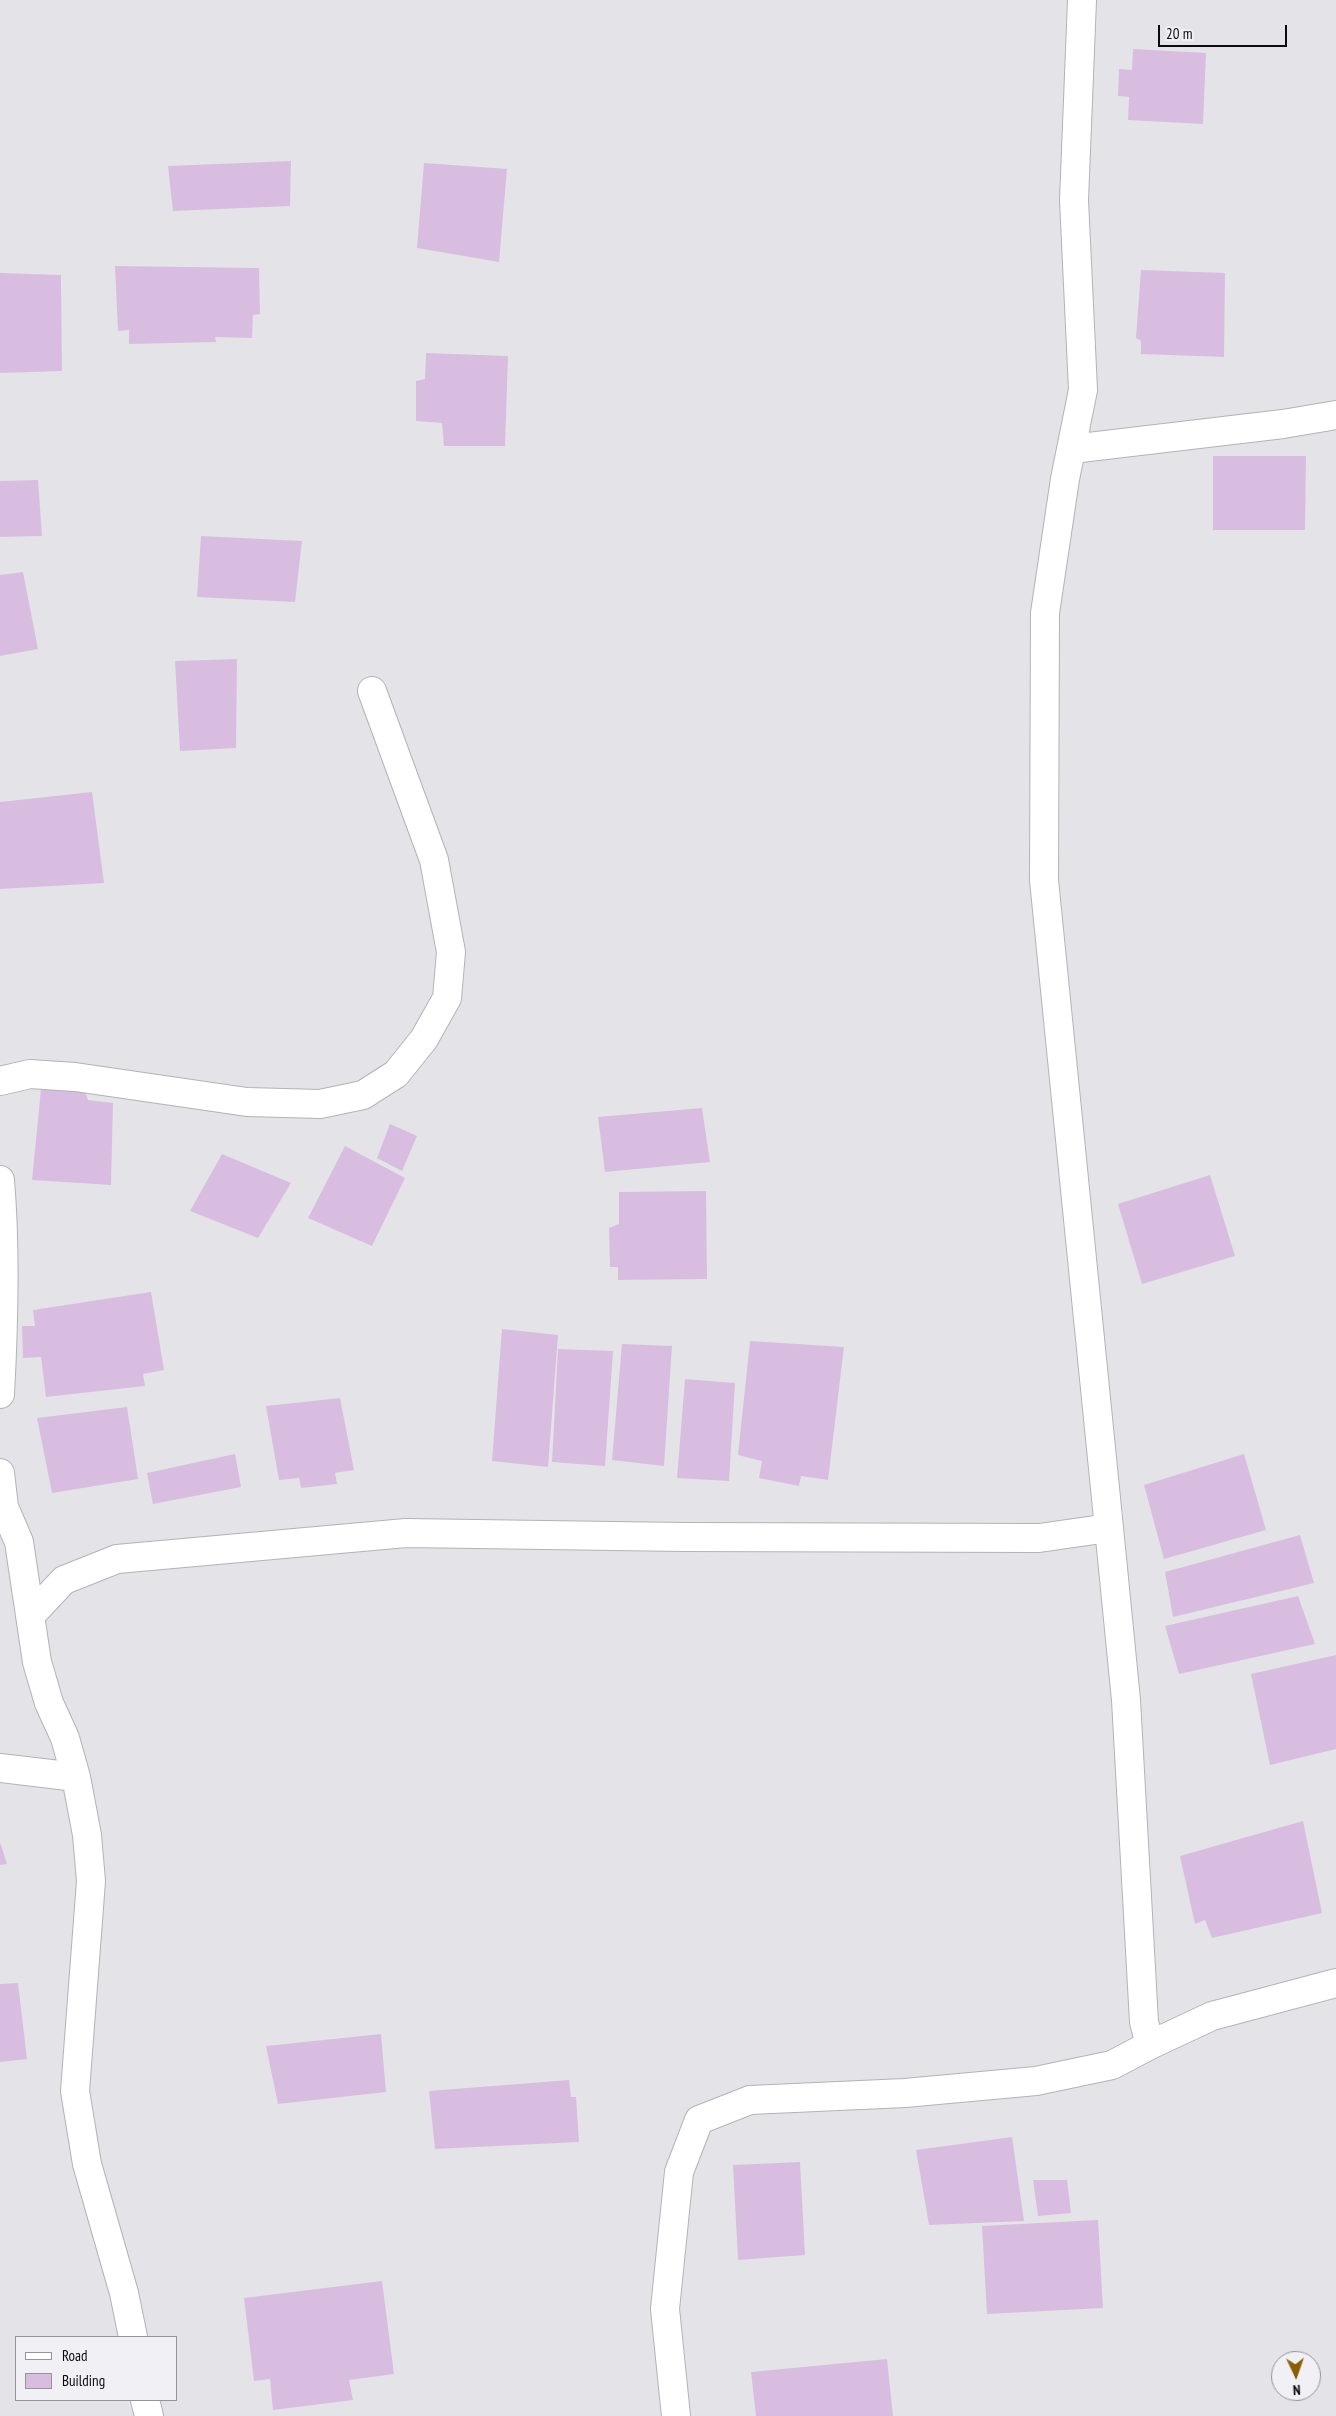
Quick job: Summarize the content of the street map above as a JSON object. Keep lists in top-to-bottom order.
{
  "legend": ["Road", "Building"],
  "scale_bar": "20 m",
  "north": "bottom"
}
